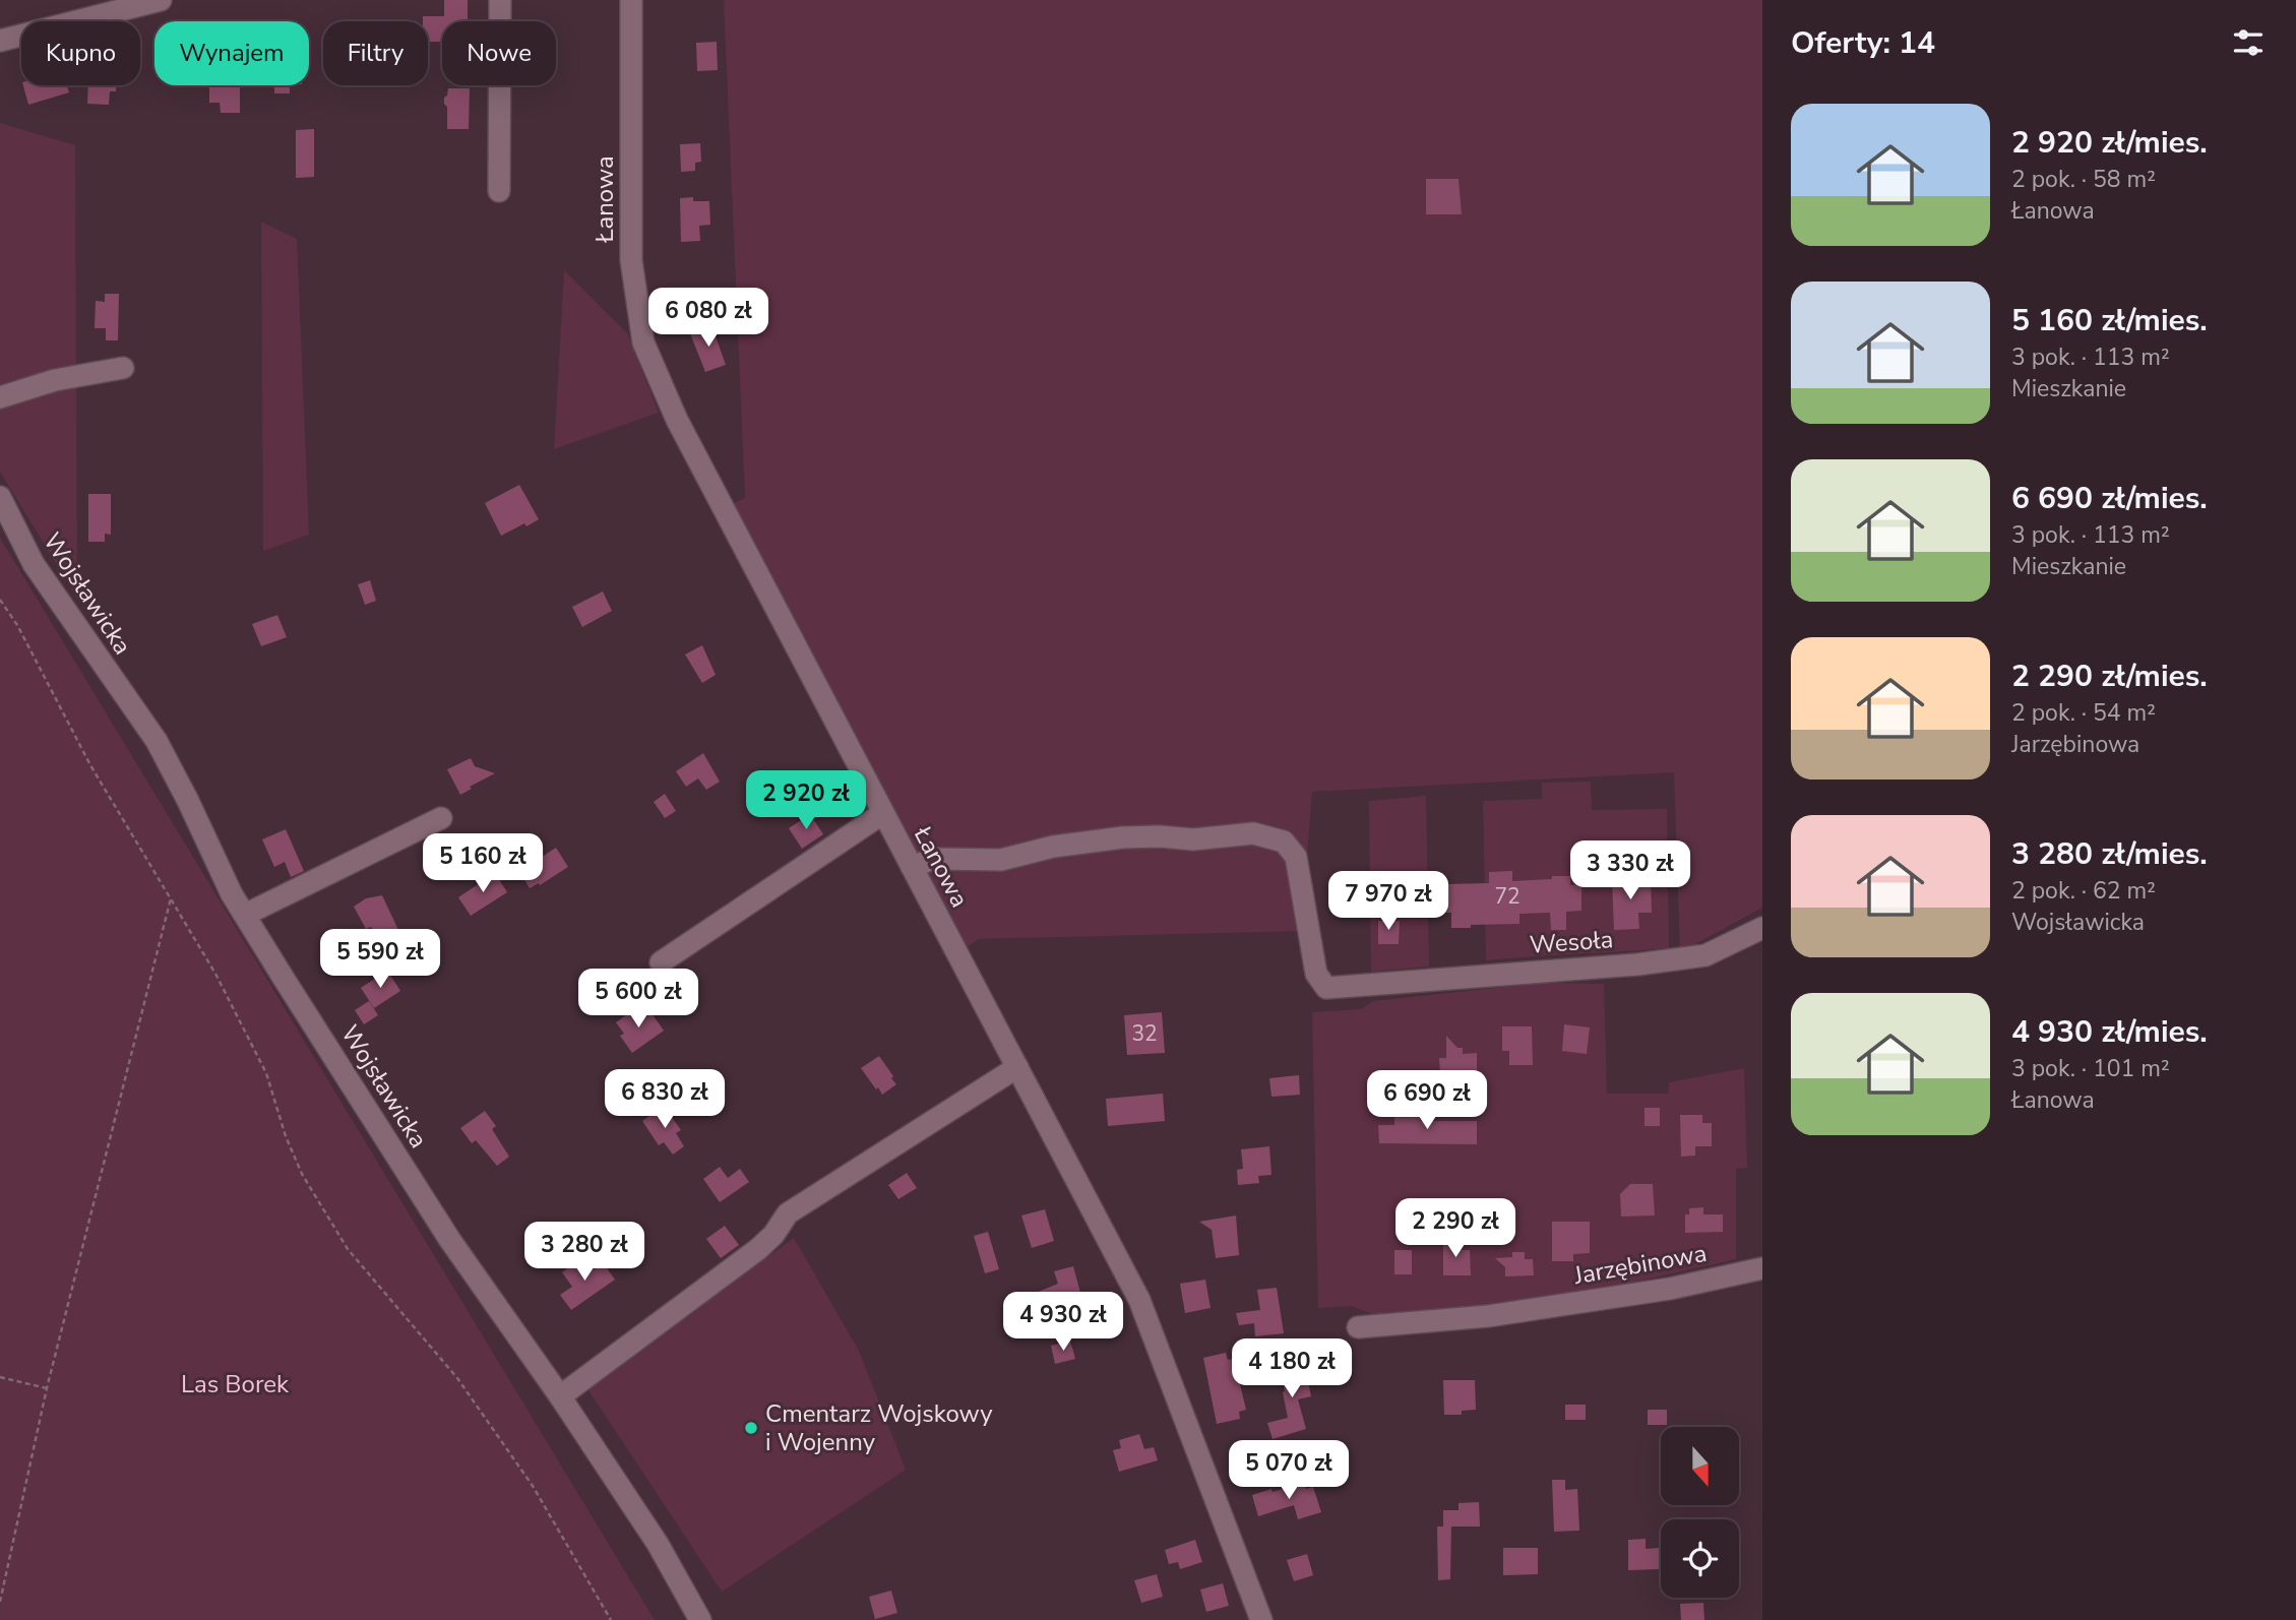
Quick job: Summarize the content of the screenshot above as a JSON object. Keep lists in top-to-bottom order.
{
  "streets": {
    "street": [
      "Łanowa",
      "Wojsławicka",
      "Wesoła",
      "Jarzębinowa"
    ]
  },
  "crossings": [
    ["Łanowa", "Wesoła"]
  ],
  "parks": ["Las Borek"],
  "places": ["Cmentarz Wojskowy i Wojenny"],
  "house_numbers": ["72", "32"],
  "north": "bottom",
  "page": {
    "heading": "Oferty: 14",
    "chip": [
      "Kupno",
      "Wynajem",
      "Filtry",
      "Nowe"
    ],
    "list": [
      {
        "name": "2 920 zł/mies.",
        "note": "2 pok. · 58 m² · Łanowa"
      },
      {
        "name": "5 160 zł/mies.",
        "note": "3 pok. · 113 m² · Mieszkanie"
      },
      {
        "name": "6 690 zł/mies.",
        "note": "3 pok. · 113 m² · Mieszkanie"
      },
      {
        "name": "2 290 zł/mies.",
        "note": "2 pok. · 54 m² · Jarzębinowa"
      },
      {
        "name": "3 280 zł/mies.",
        "note": "2 pok. · 62 m² · Wojsławicka"
      },
      {
        "name": "4 930 zł/mies.",
        "note": "3 pok. · 101 m² · Łanowa"
      }
    ],
    "price": [
      "6 080 zł",
      "2 920 zł",
      "5 160 zł",
      "3 330 zł",
      "7 970 zł",
      "5 590 zł",
      "5 600 zł",
      "6 830 zł",
      "6 690 zł",
      "2 290 zł",
      "3 280 zł",
      "4 930 zł",
      "4 180 zł",
      "5 070 zł"
    ]
  }
}
